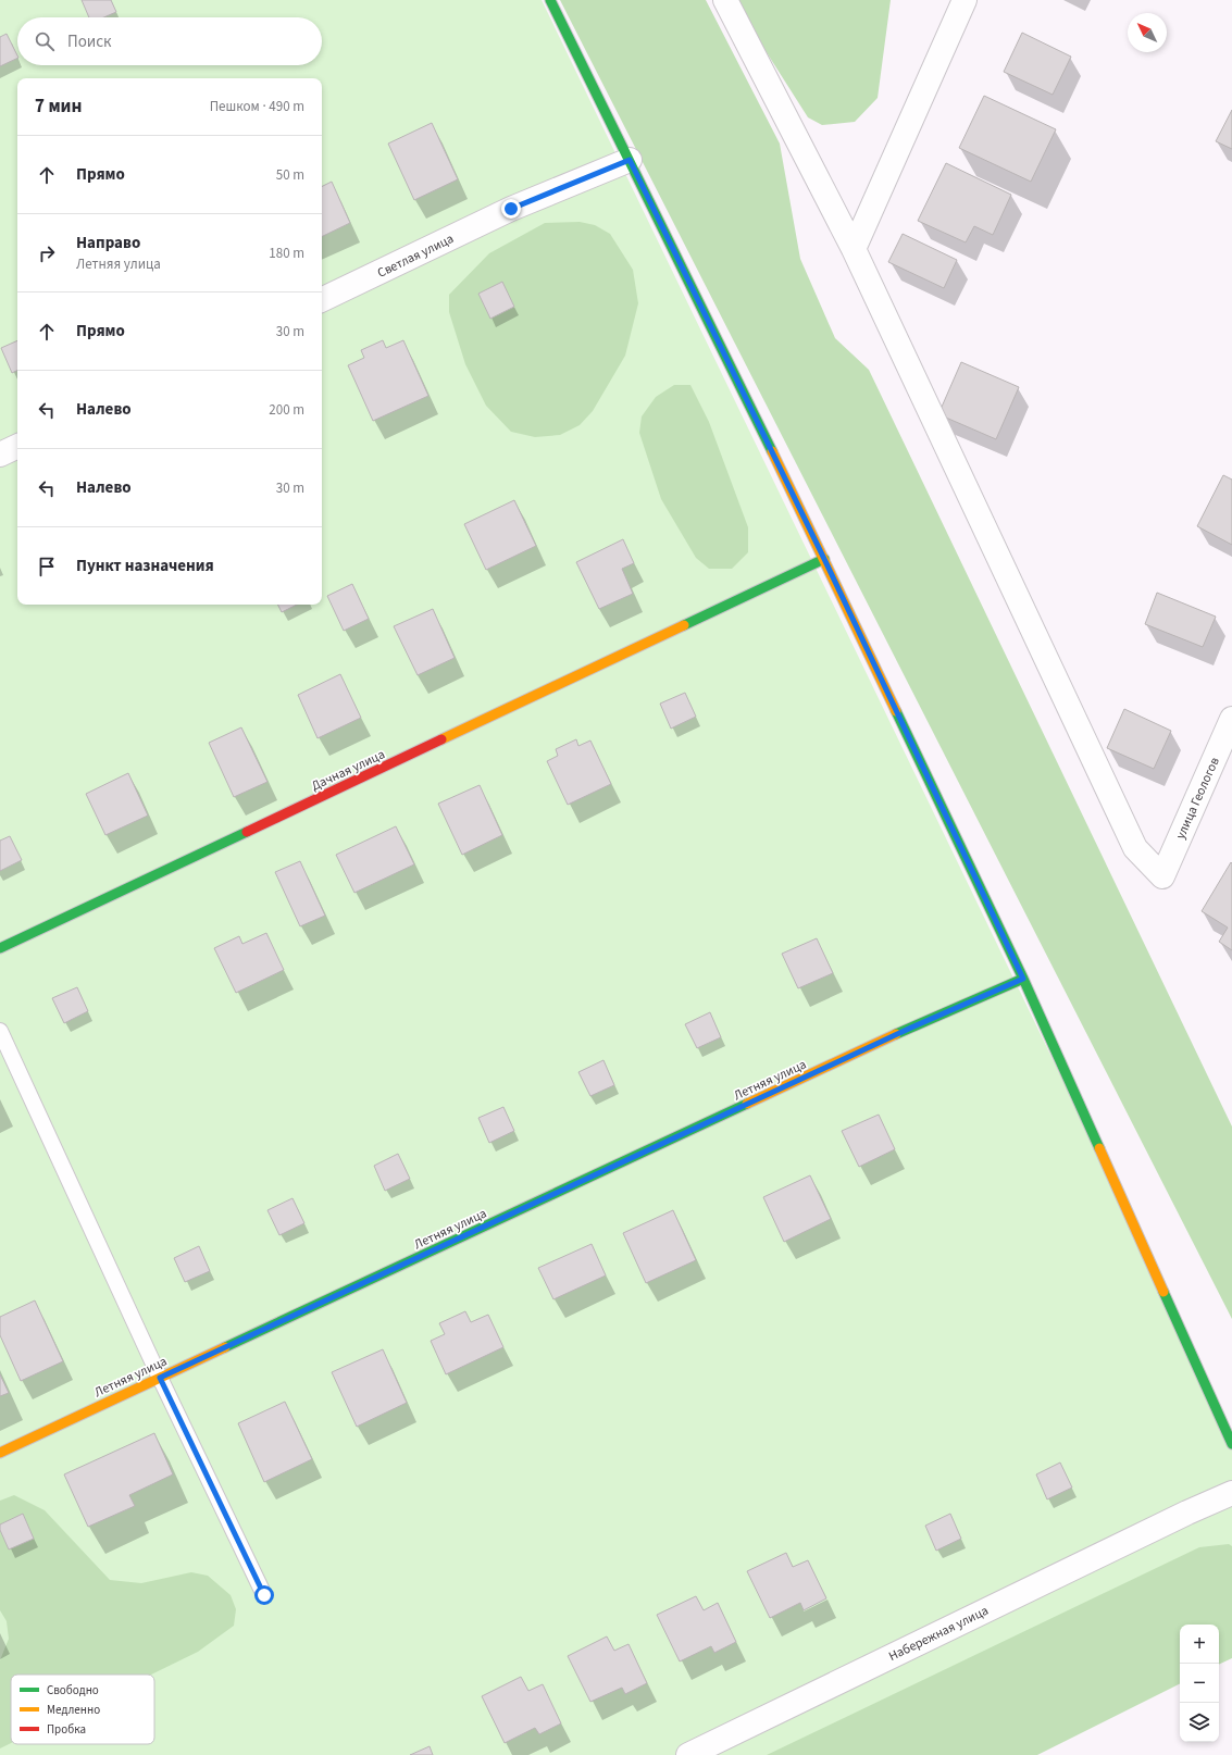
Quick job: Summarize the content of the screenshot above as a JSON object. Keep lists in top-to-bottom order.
{
  "streets": {
    "street": [
      "Светлая улица",
      "Дачная улица",
      "улица Геологов",
      "Летняя улица",
      "Набережная улица"
    ]
  },
  "legend": ["Свободно", "Медленно", "Пробка"],
  "north": "top left",
  "page": {
    "search": "Поиск",
    "heading": ["7 мин", "Пешком · 490 m"],
    "list": [
      ["Прямо", "50 m"],
      ["Направо", "Летняя улица", "180 m"],
      ["Прямо", "30 m"],
      ["Налево", "200 m"],
      ["Налево", "30 m"],
      "Пункт назначения"
    ],
    "map_buttons": ["+", "−"]
  }
}
